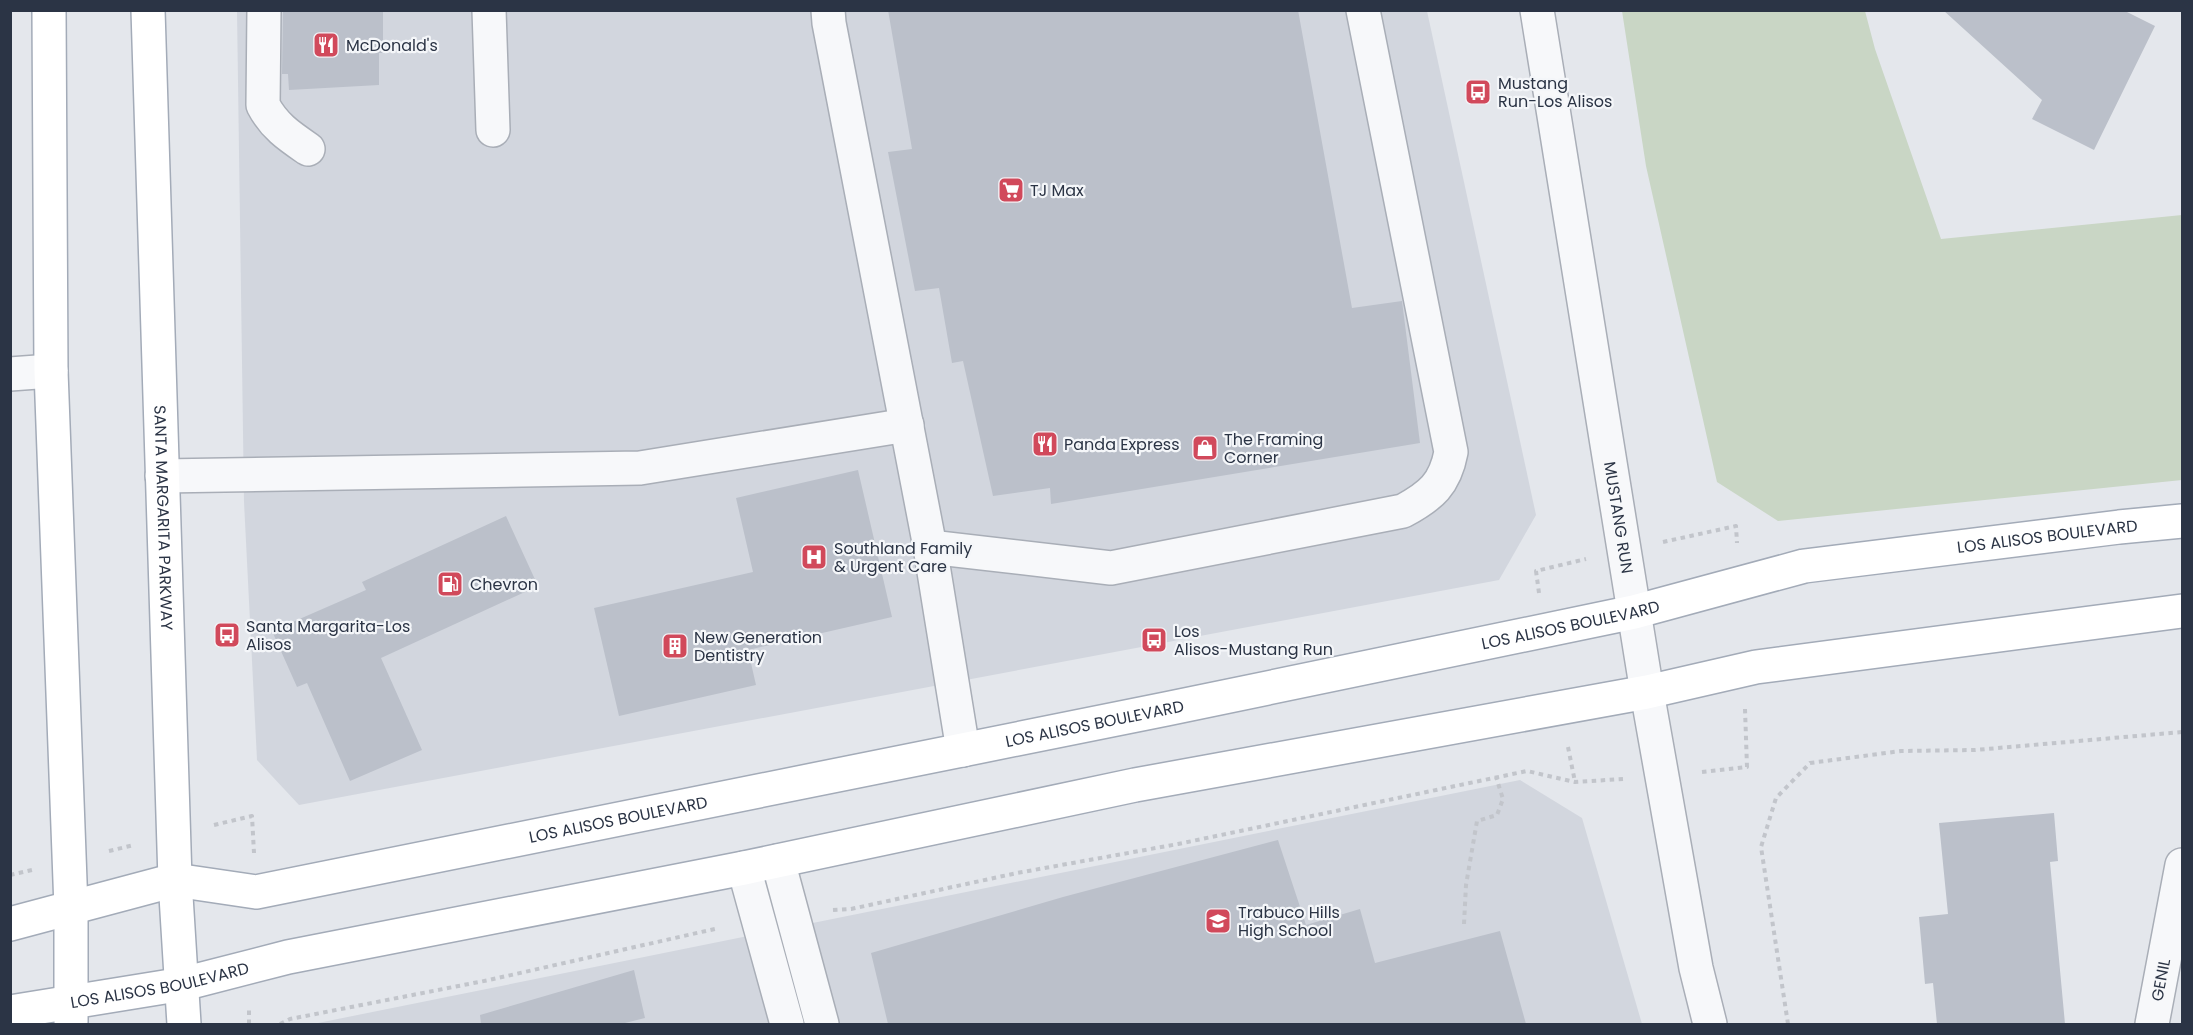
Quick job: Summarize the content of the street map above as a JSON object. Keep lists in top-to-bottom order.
{
  "streets": {
    "main road": ["SANTA MARGARITA PARKWAY", "LOS ALISOS BOULEVARD"],
    "street": ["MUSTANG RUN", "GENIL"]
  },
  "crossings": [
    ["SANTA MARGARITA PARKWAY", "LOS ALISOS BOULEVARD"],
    ["MUSTANG RUN", "LOS ALISOS BOULEVARD"]
  ],
  "places": {
    "restaurant": ["McDonald's", "Panda Express"],
    "bus stop": ["Mustang Run-Los Alisos", "Santa Margarita-Los Alisos", "Los Alisos-Mustang Run"],
    "supermarket": ["TJ Max"],
    "shop": ["The Framing Corner"],
    "hospital": ["Southland Family & Urgent Care"],
    "fuel station": ["Chevron"],
    "building": ["New Generation Dentistry"],
    "school or university": ["Trabuco Hills High School"]
  }
}
